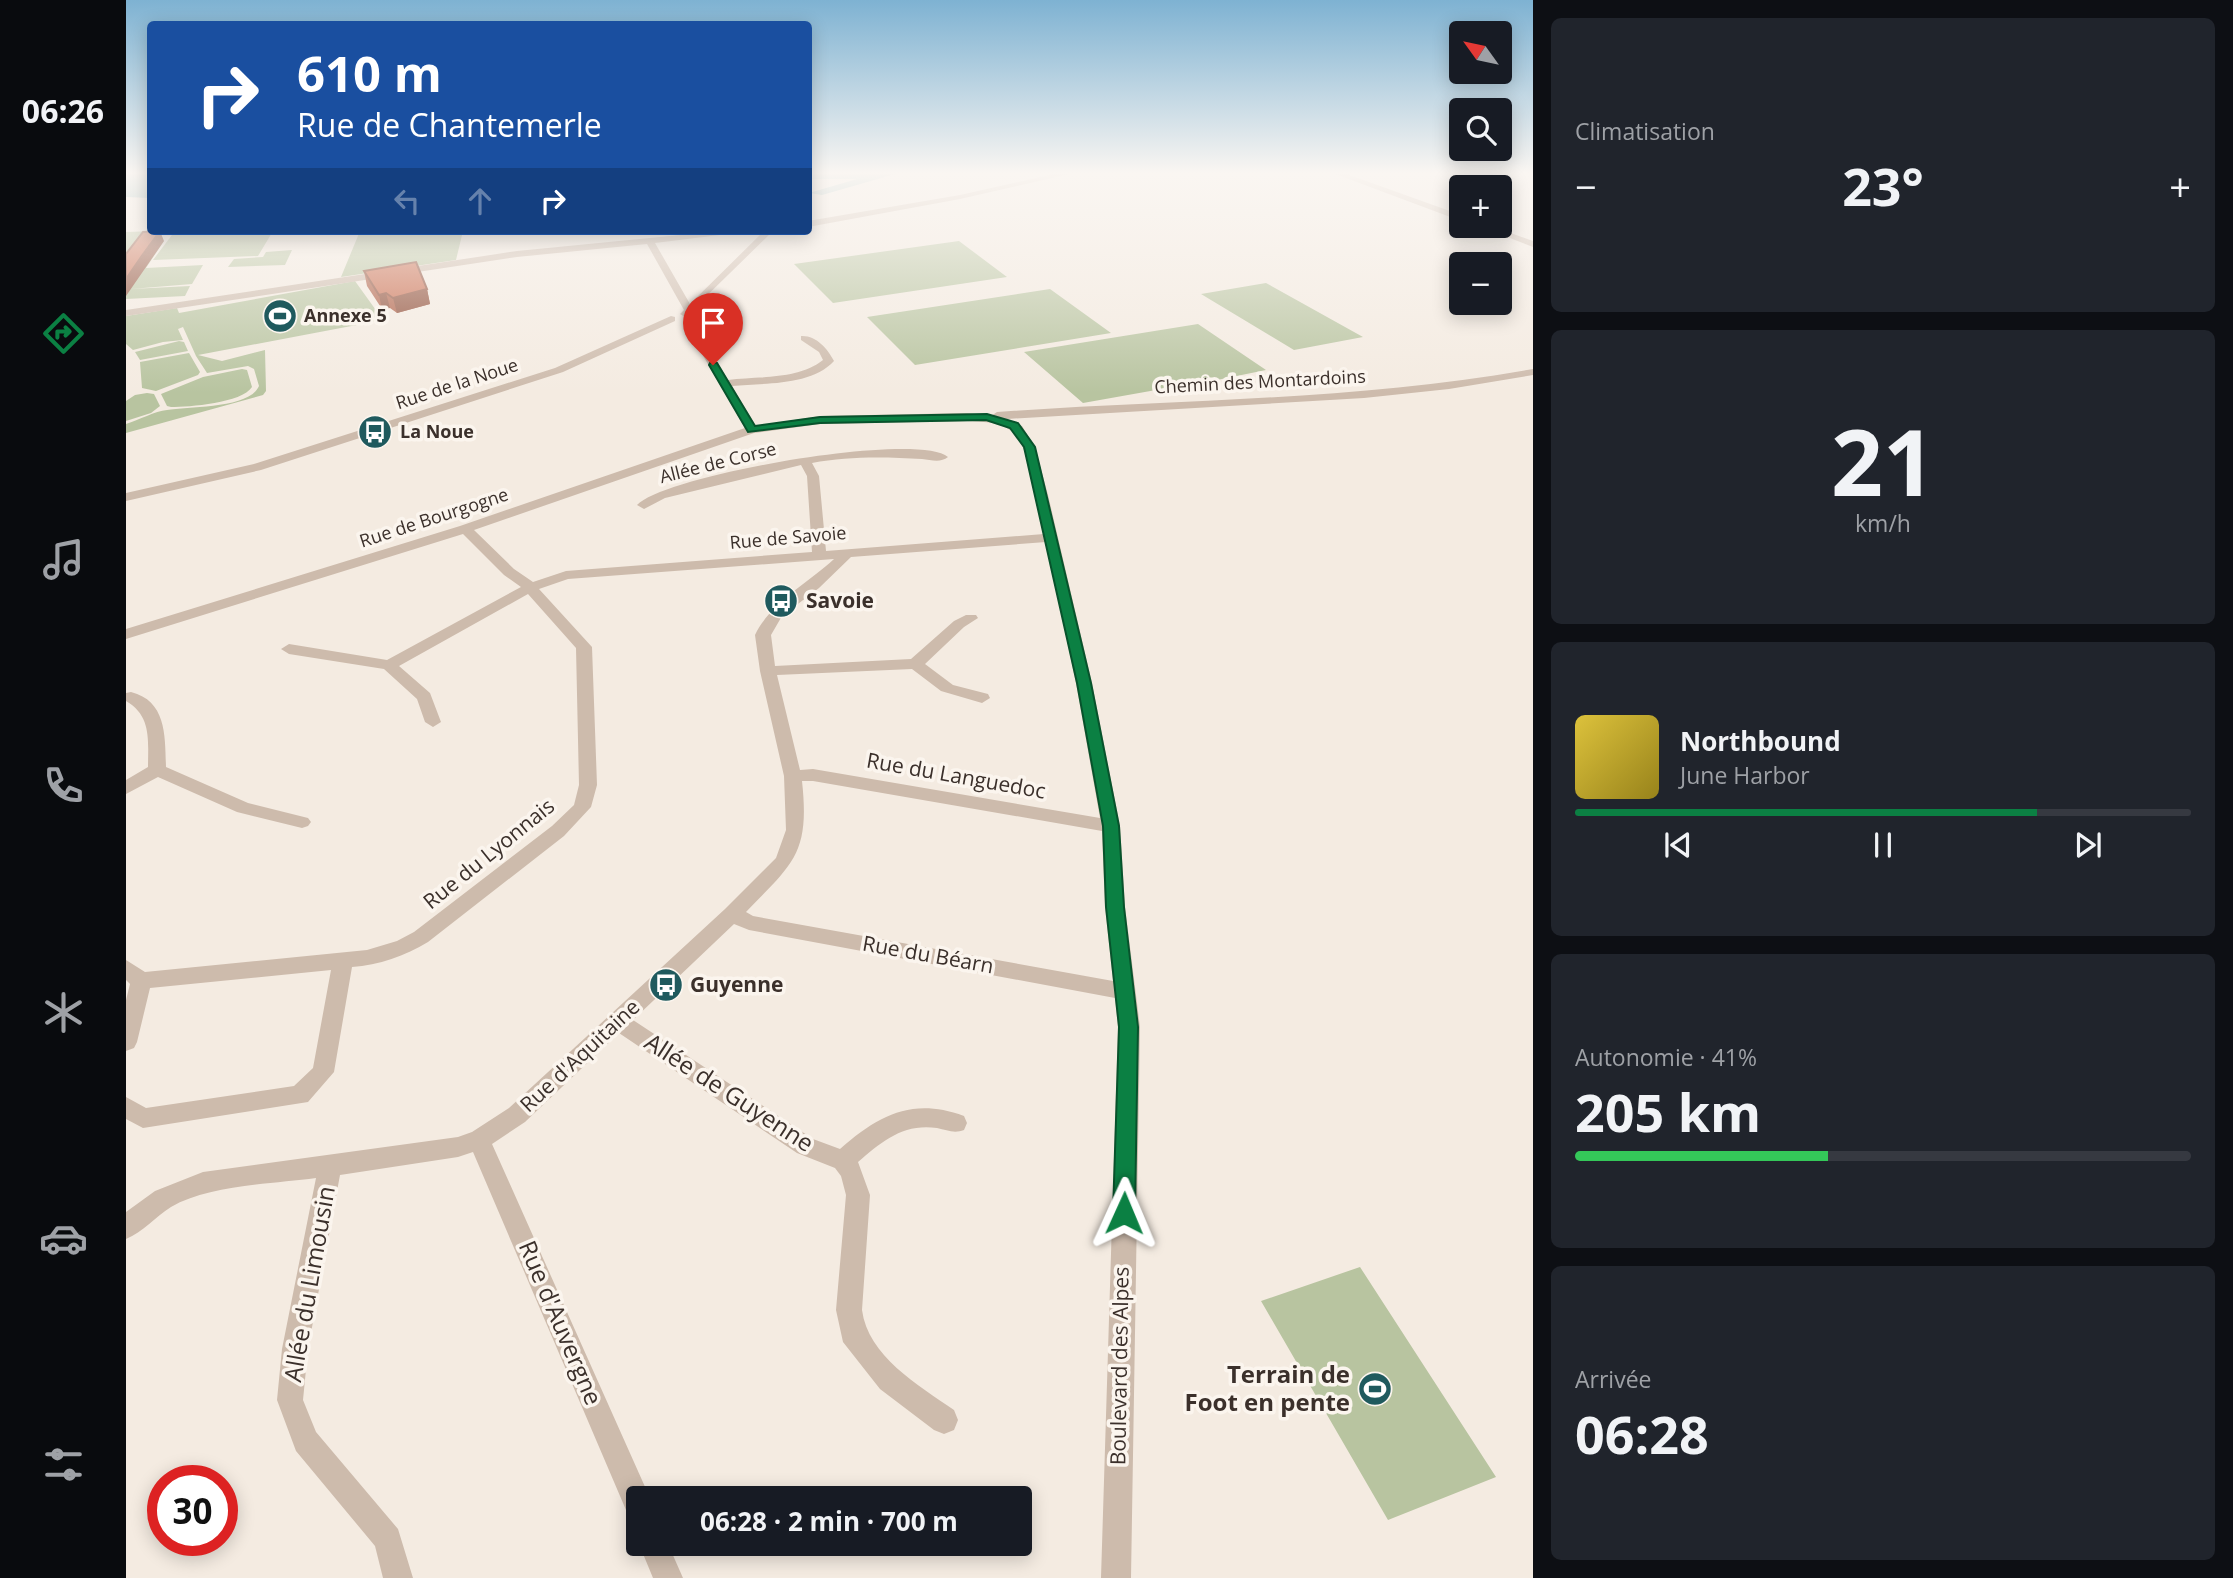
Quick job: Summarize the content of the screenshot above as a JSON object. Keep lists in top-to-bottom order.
{
  "streets": {
    "street": [
      "Chemin des Montardoins",
      "Rue de la Noue",
      "Allée de Corse",
      "Rue de Bourgogne",
      "Rue de Savoie",
      "Rue du Languedoc",
      "Rue du Lyonnais",
      "Rue du Béarn",
      "Rue d'Aquitaine",
      "Allée de Guyenne",
      "Allée du Limousin",
      "Rue d'Auvergne",
      "Boulevard des Alpes"
    ]
  },
  "crossings": [
    ["Chemin des Montardoins", "Boulevard des Alpes"],
    ["Allée de Corse", "Rue de Savoie"],
    ["Rue de Bourgogne", "Rue du Lyonnais"],
    ["Rue de Bourgogne", "Boulevard des Alpes"],
    ["Rue de Savoie", "Rue du Lyonnais"],
    ["Rue de Savoie", "Rue d'Aquitaine"],
    ["Rue de Savoie", "Boulevard des Alpes"],
    ["Rue du Languedoc", "Rue d'Aquitaine"],
    ["Rue du Languedoc", "Boulevard des Alpes"],
    ["Rue du Béarn", "Rue d'Aquitaine"],
    ["Rue du Béarn", "Boulevard des Alpes"],
    ["Rue d'Aquitaine", "Allée de Guyenne"],
    ["Rue d'Aquitaine", "Allée du Limousin"],
    ["Rue d'Aquitaine", "Rue d'Auvergne"]
  ],
  "places": {
    "sports": ["Annexe 5", "Terrain de Foot en pente"],
    "bus stop": ["La Noue", "Savoie", "Guyenne"]
  },
  "north": "top left",
  "page": {
    "tabs": "06:26",
    "tile": [
      "Climatisation",
      ["21", "km/h"],
      ["Autonomie · 41%", "205 km"],
      ["Arrivée", "06:28"]
    ],
    "map_buttons": ["+", "−"],
    "turn": ["610 m", "Rue de Chantemerle"],
    "heat": ["−", "23°", "+"],
    "song": ["Northbound", "June Harbor"],
    "limit": "30",
    "trip": "06:28 · 2 min · 700 m"
  }
}
